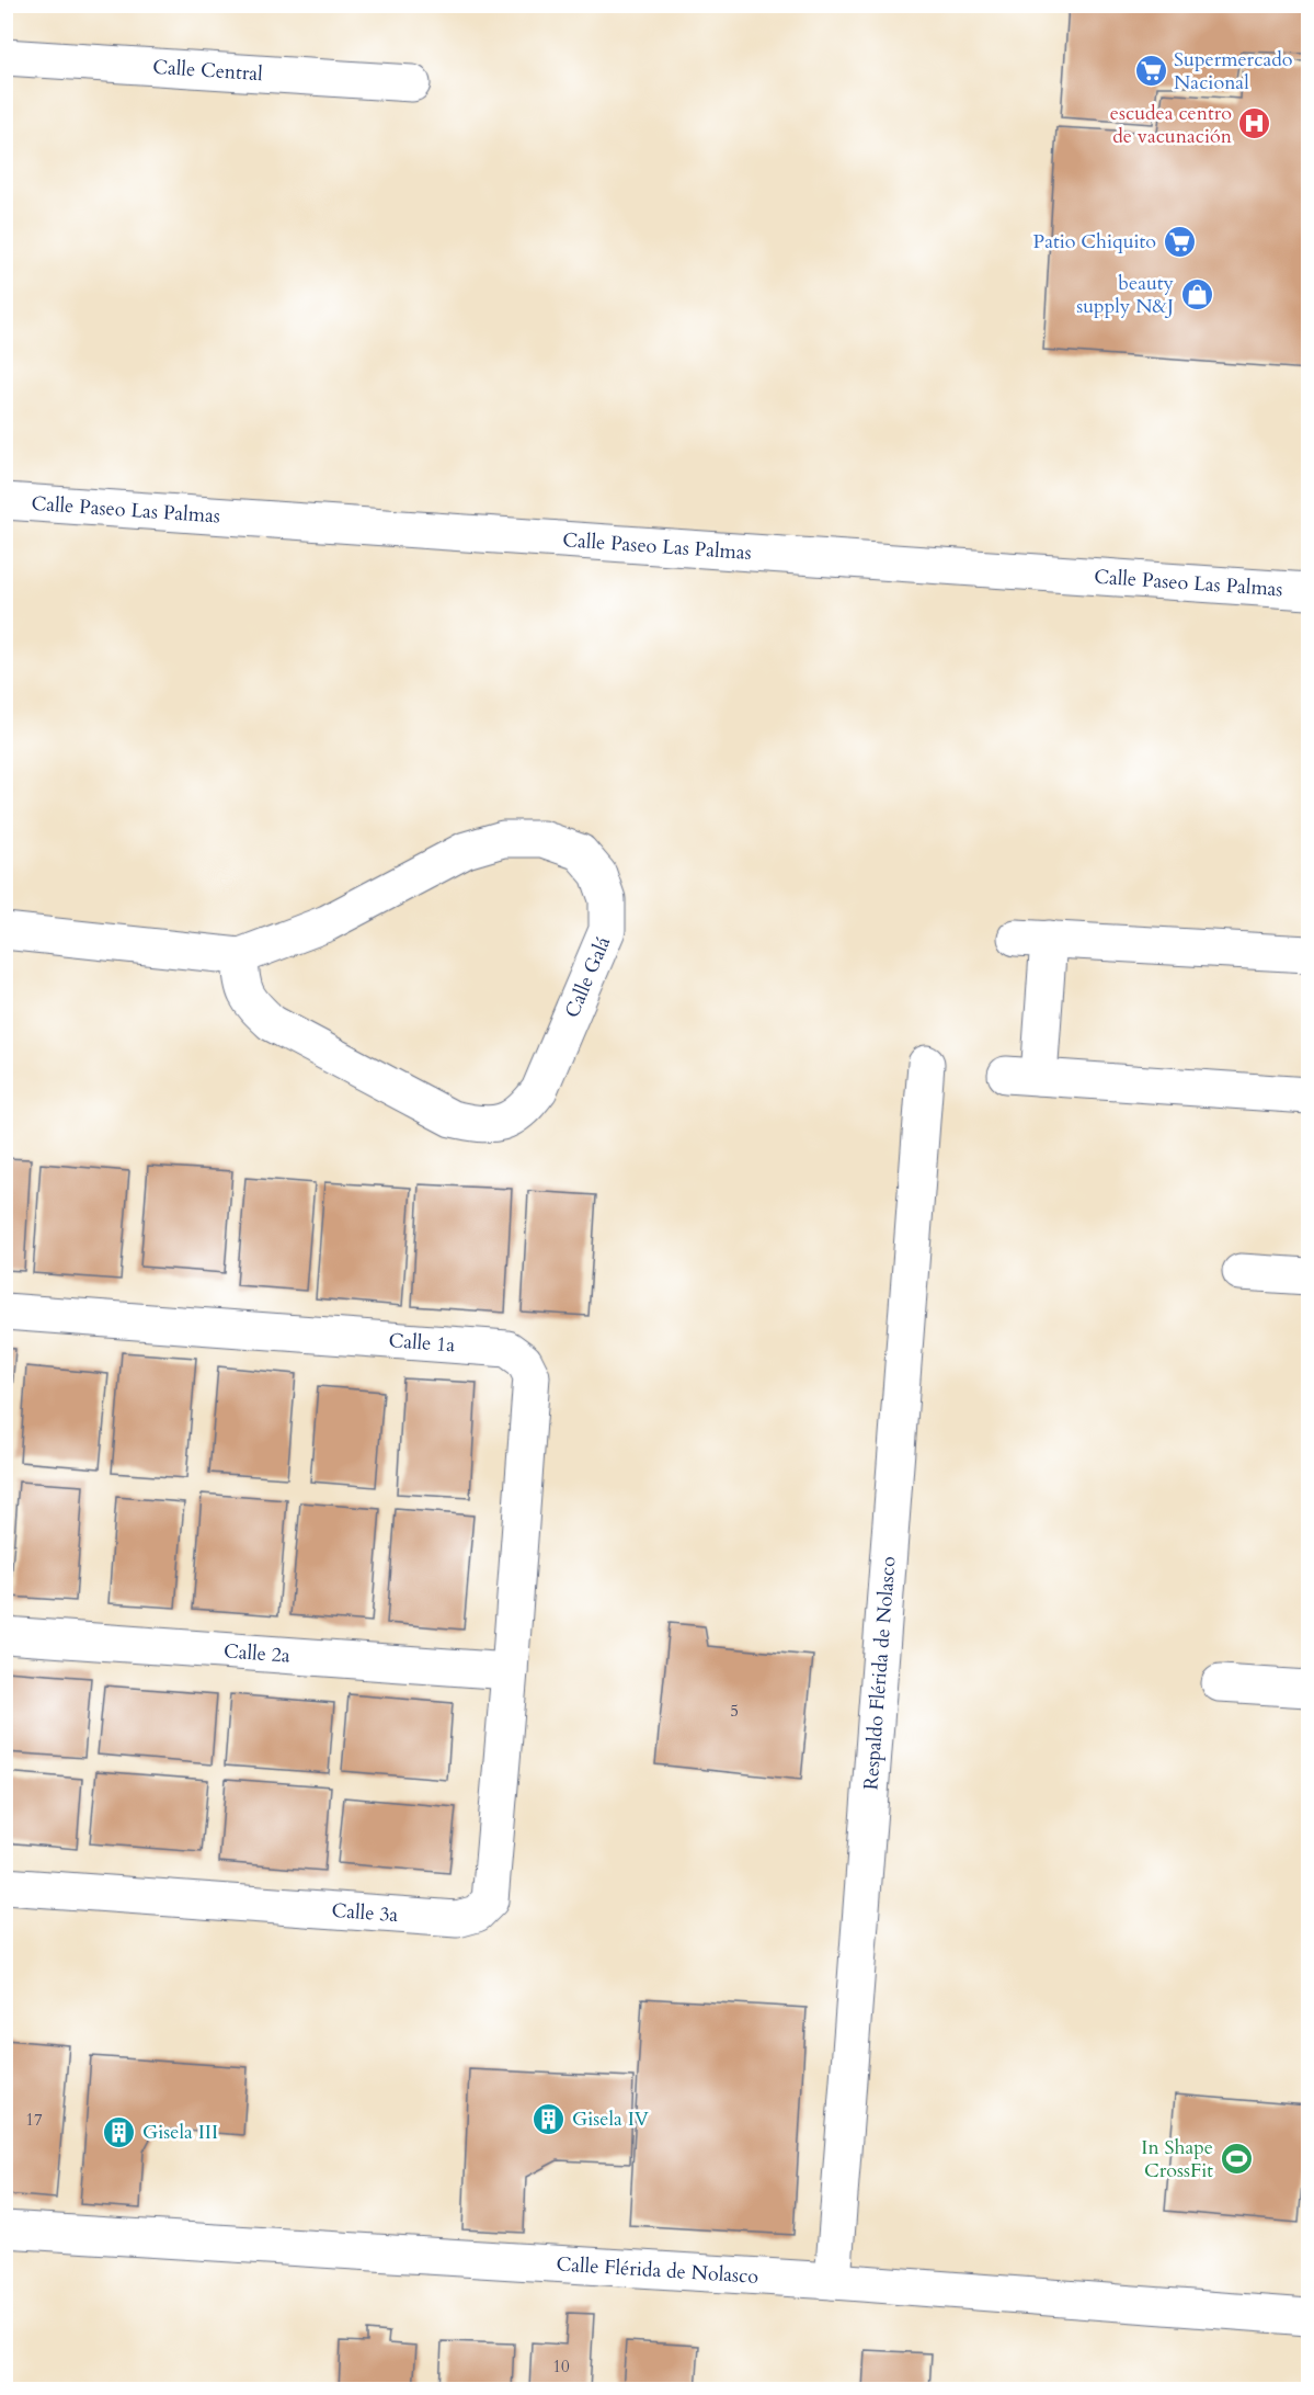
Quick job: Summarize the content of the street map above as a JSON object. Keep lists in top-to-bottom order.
{
  "streets": {
    "street": [
      "Calle Central",
      "Calle Paseo Las Palmas",
      "Calle Galá",
      "Calle 1a",
      "Calle 2a",
      "Respaldo Flérida de Nolasco",
      "Calle 3a",
      "Calle Flérida de Nolasco"
    ]
  },
  "crossings": [
    ["Calle 1a", "Calle 2a"],
    ["Calle 1a", "Calle 3a"],
    ["Calle 2a", "Calle 3a"],
    ["Respaldo Flérida de Nolasco", "Calle Flérida de Nolasco"]
  ],
  "places": {
    "supermarket": ["Supermercado Nacional", "Patio Chiquito"],
    "hospital": ["escudea centro de vacunación"],
    "shop": ["beauty supply N&J"],
    "building": ["Gisela IV", "Gisela III"],
    "sports": ["In Shape CrossFit"]
  },
  "house_numbers": ["5", "17", "10"]
}
